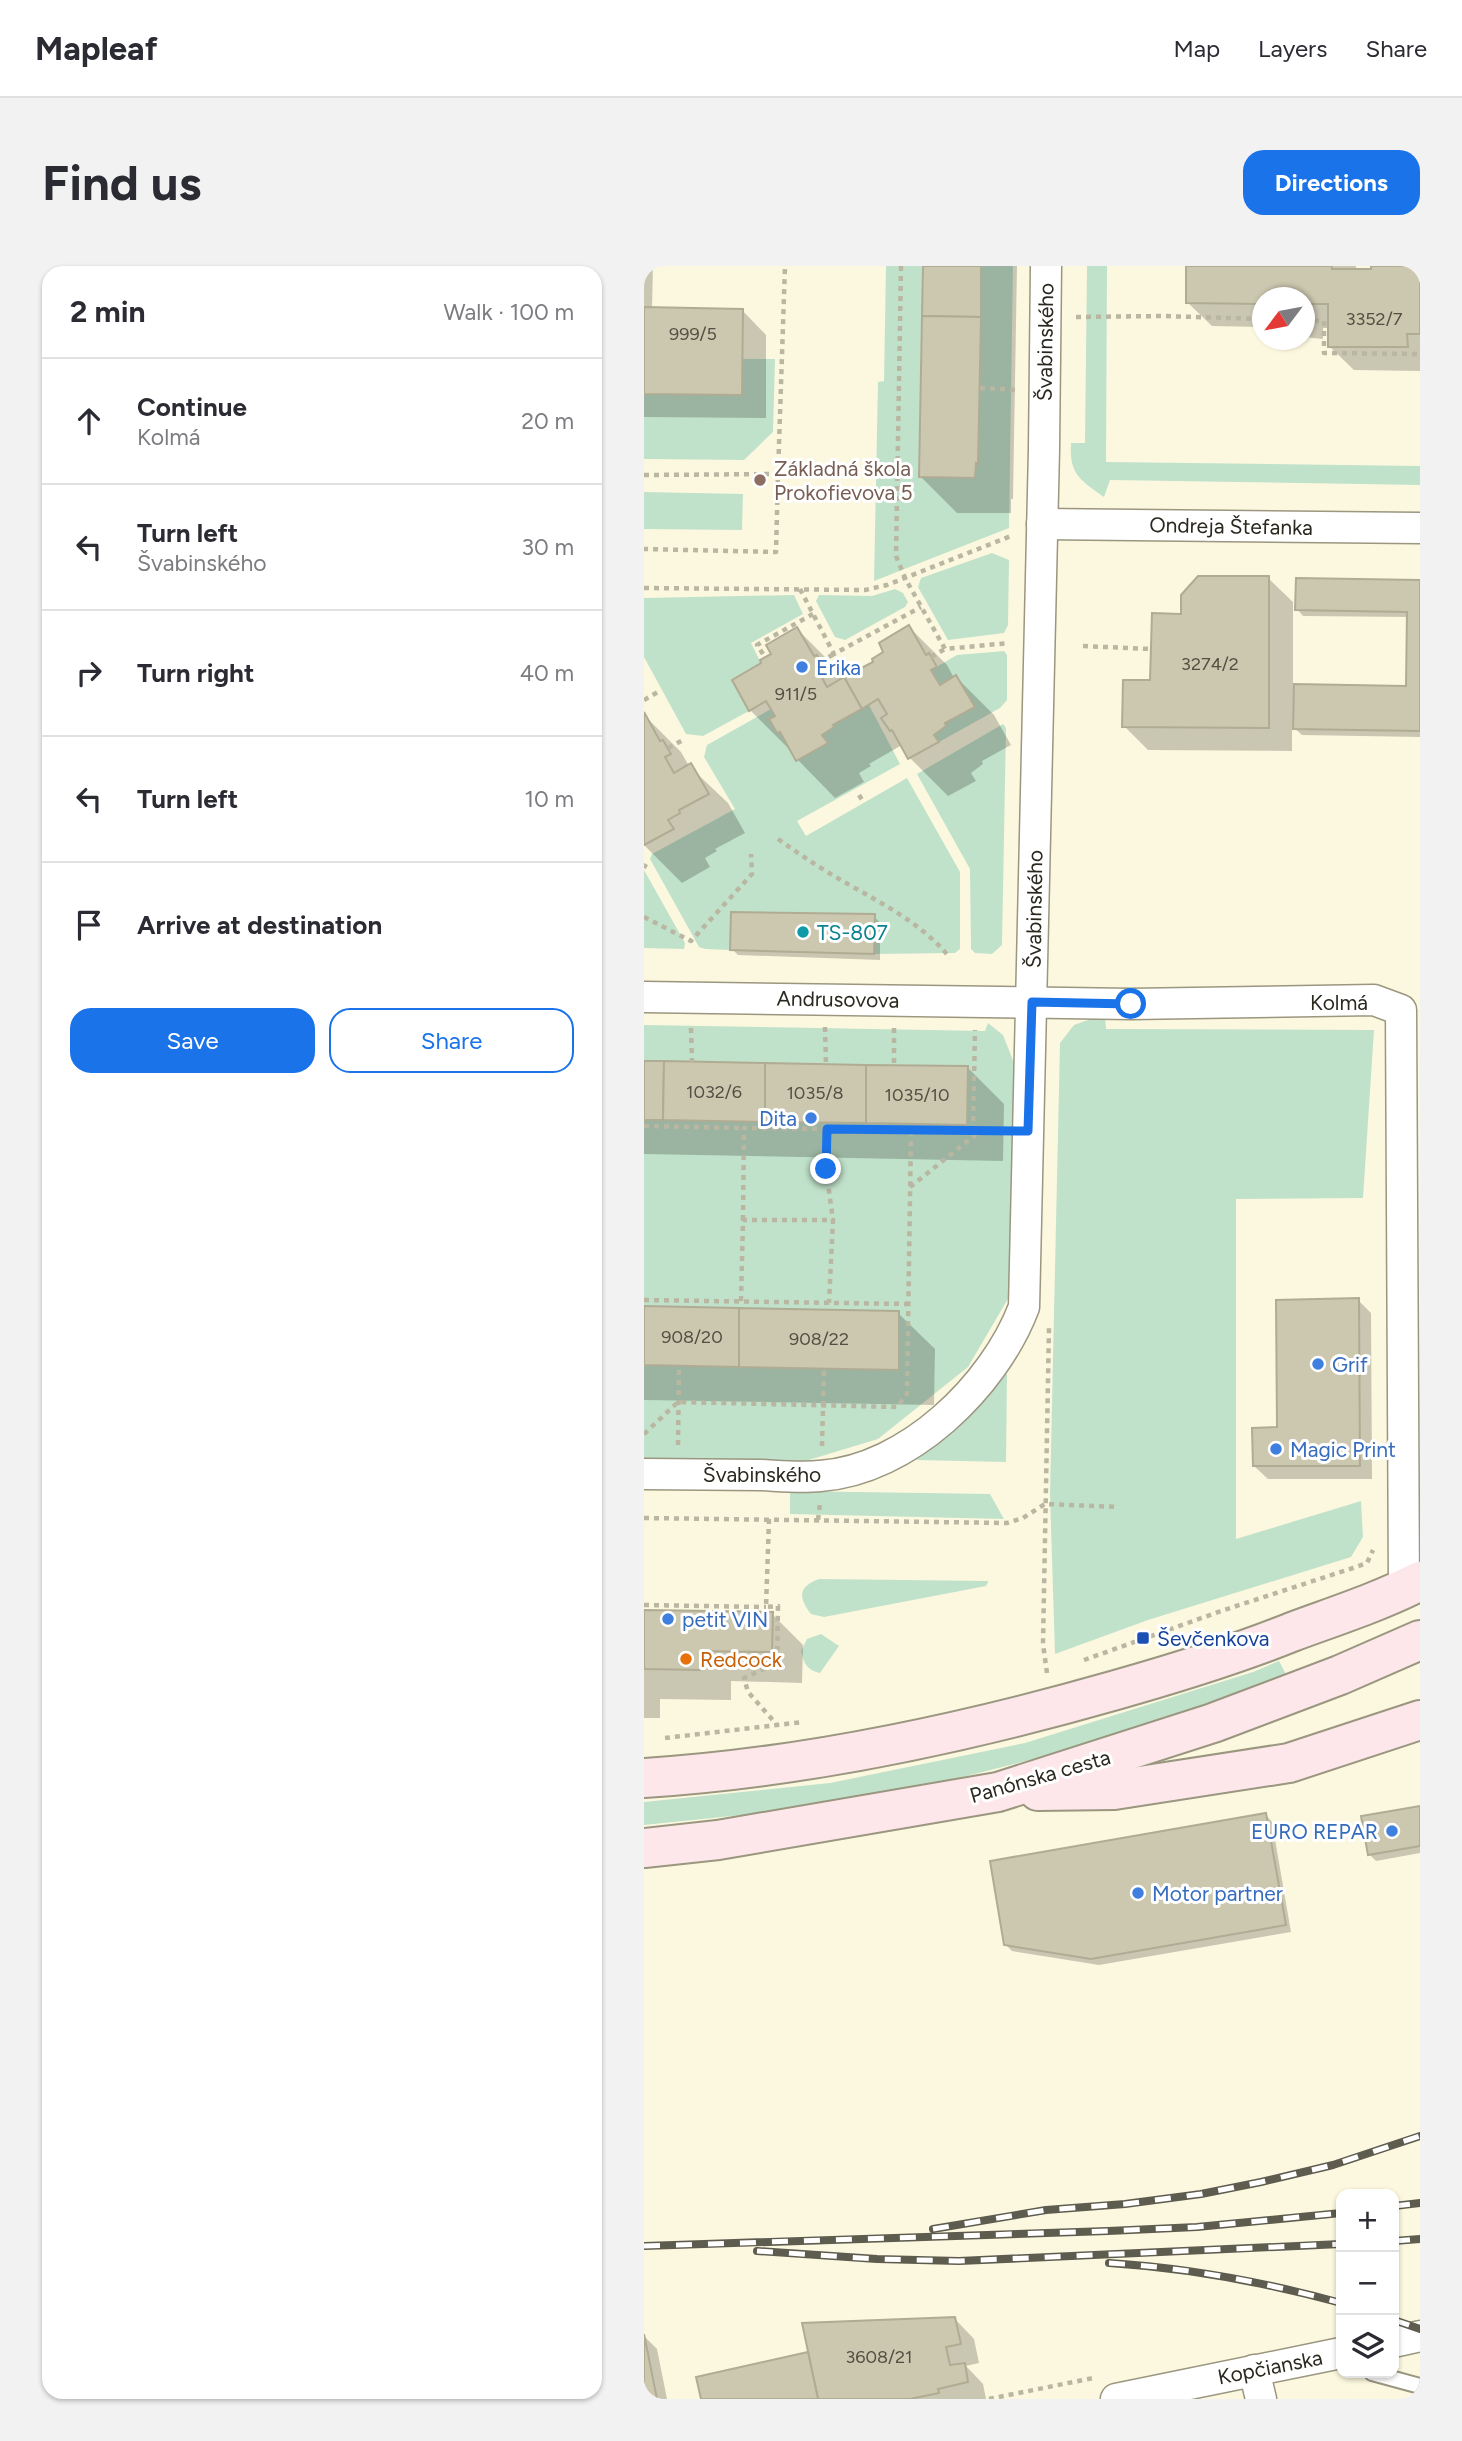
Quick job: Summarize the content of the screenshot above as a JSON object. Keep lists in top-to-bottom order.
{
  "streets": {
    "main road": ["Panónska cesta"],
    "street": [
      "Švabinského",
      "Ondreja Štefanka",
      "Andrusovova",
      "Kolmá",
      "Kopčianska"
    ]
  },
  "crossings": [
    ["Švabinského", "Ondreja Štefanka"],
    ["Švabinského", "Andrusovova"],
    ["Švabinského", "Kolmá"],
    ["Andrusovova", "Kolmá"]
  ],
  "places": {
    "other": [
      "Základná škola Prokofievova 5",
      "Erika",
      "TS-807",
      "Dita",
      "Grif",
      "Magic Print",
      "petit VIN",
      "Redcock",
      "EURO REPAR",
      "Motor partner"
    ],
    "transit": ["Ševčenkova"]
  },
  "house_numbers": [
    "3352/7",
    "999/5",
    "3274/2",
    "911/5",
    "1032/6",
    "1035/8",
    "1035/10",
    "908/20",
    "908/22",
    "3608/21"
  ],
  "north": "bottom left",
  "page": {
    "header": "Mapleaf",
    "nav": ["Map", "Layers", "Share"],
    "buttons": [
      "Directions",
      ["Save", "Share"]
    ],
    "title": "Find us",
    "heading": ["2 min", "Walk · 100 m"],
    "list": [
      ["Continue", "Kolmá", "20 m"],
      ["Turn left", "Švabinského", "30 m"],
      ["Turn right", "40 m"],
      ["Turn left", "10 m"],
      "Arrive at destination"
    ],
    "map_buttons": ["+", "−"]
  }
}
